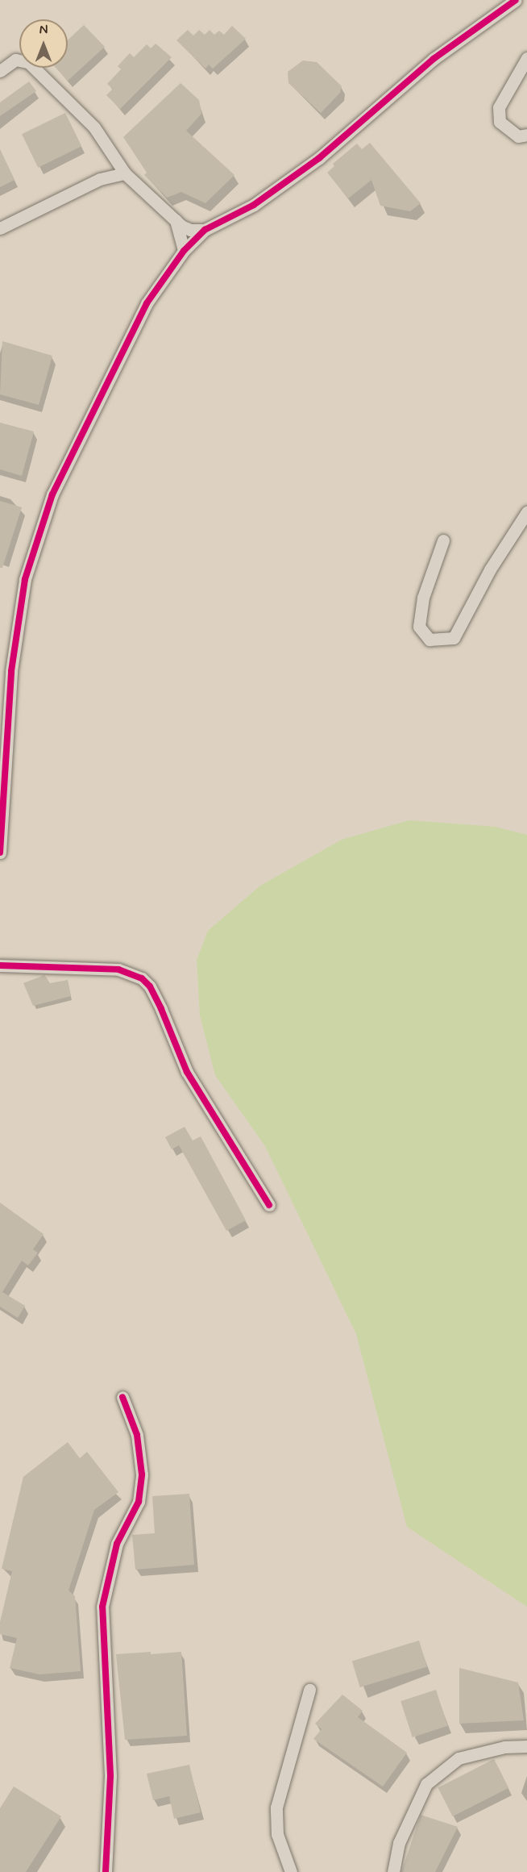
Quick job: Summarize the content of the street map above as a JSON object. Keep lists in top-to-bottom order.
{
  "north": "top"
}
